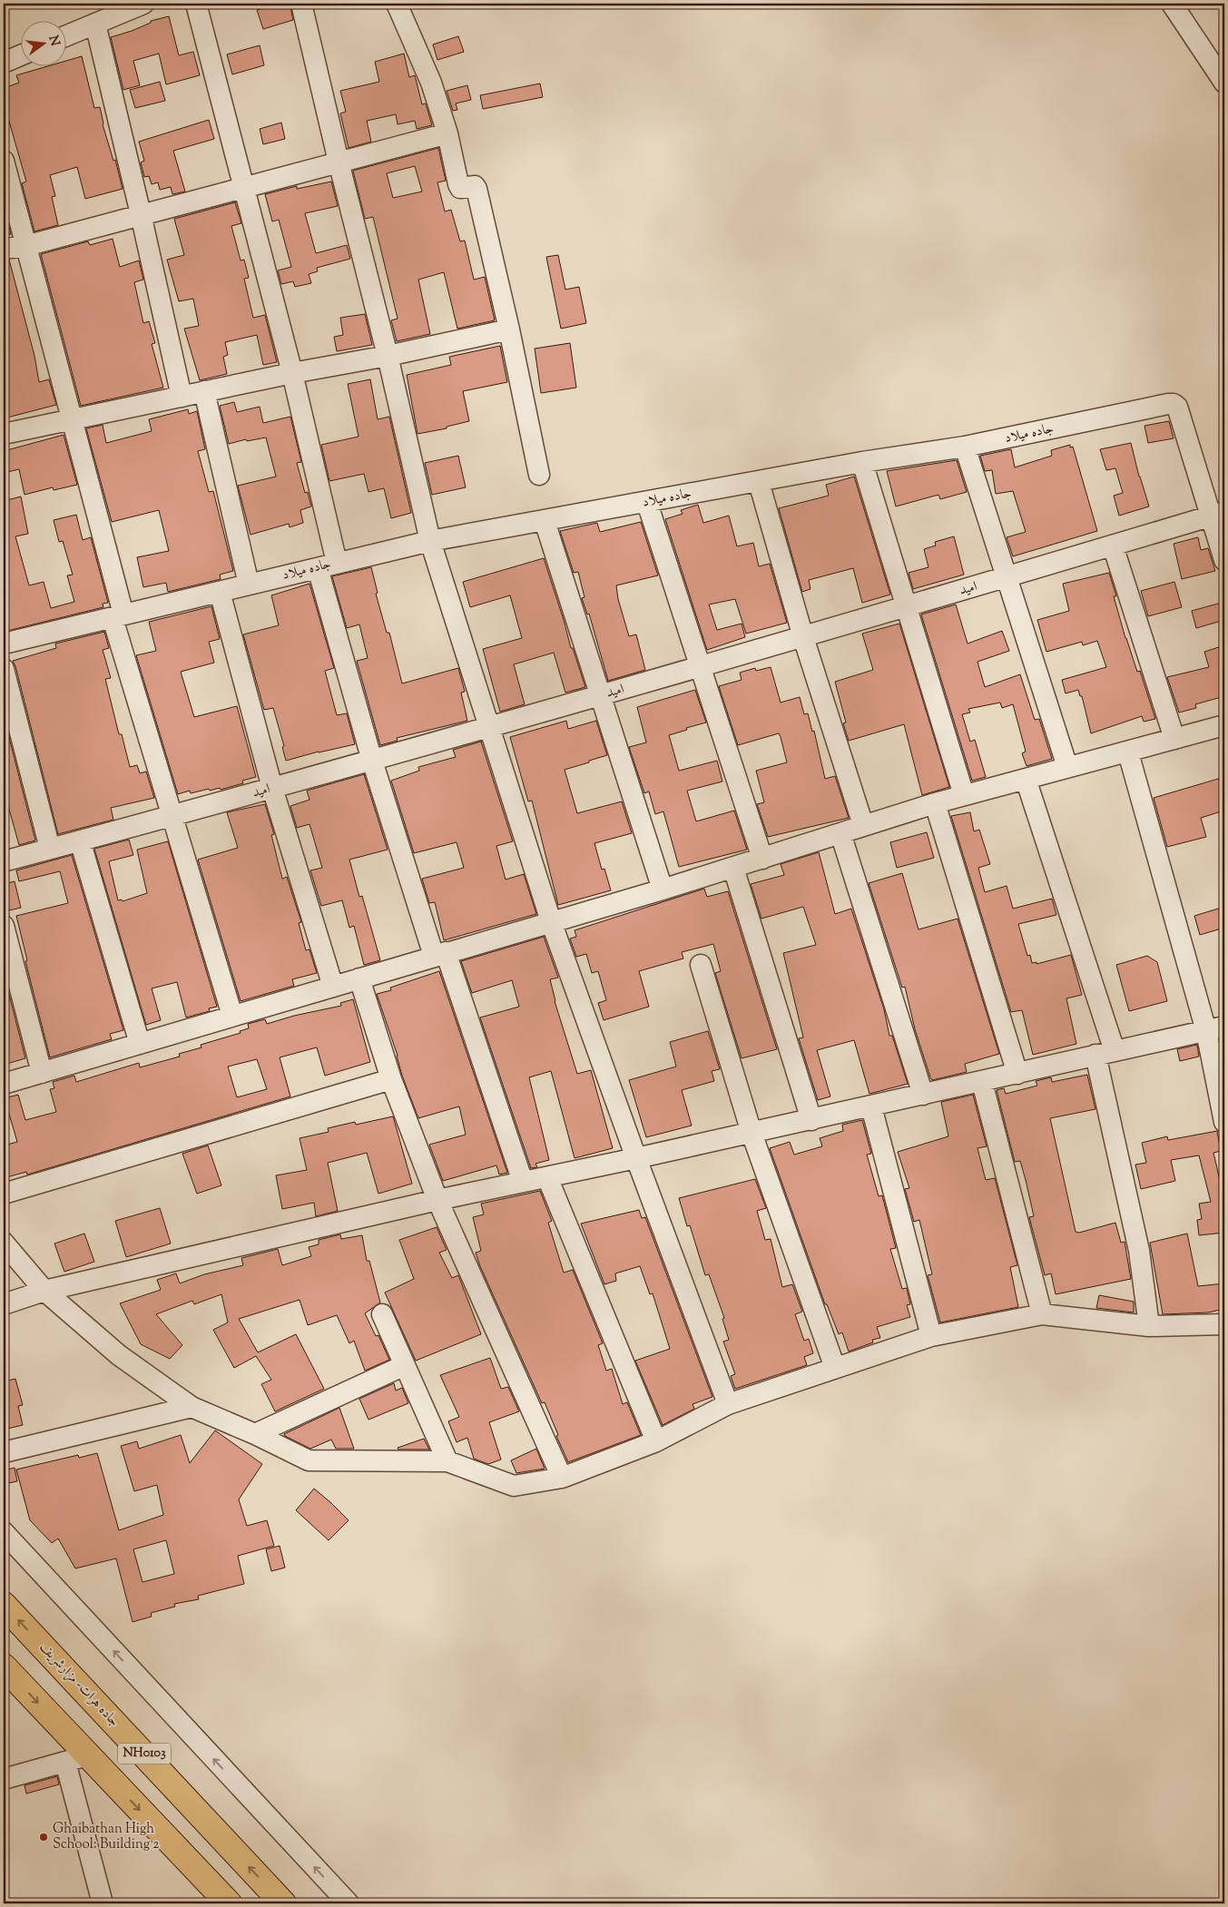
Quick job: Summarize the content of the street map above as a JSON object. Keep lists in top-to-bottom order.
{
  "streets": {
    "highway": ["جاده هرات- مزارشریف", "NH0103"],
    "street": ["جاده میلاد", "امید"]
  },
  "crossings": [
    ["جاده میلاد", "امید"]
  ],
  "places": ["Ghaibathan High School: Building 2"],
  "north": "right"
}
